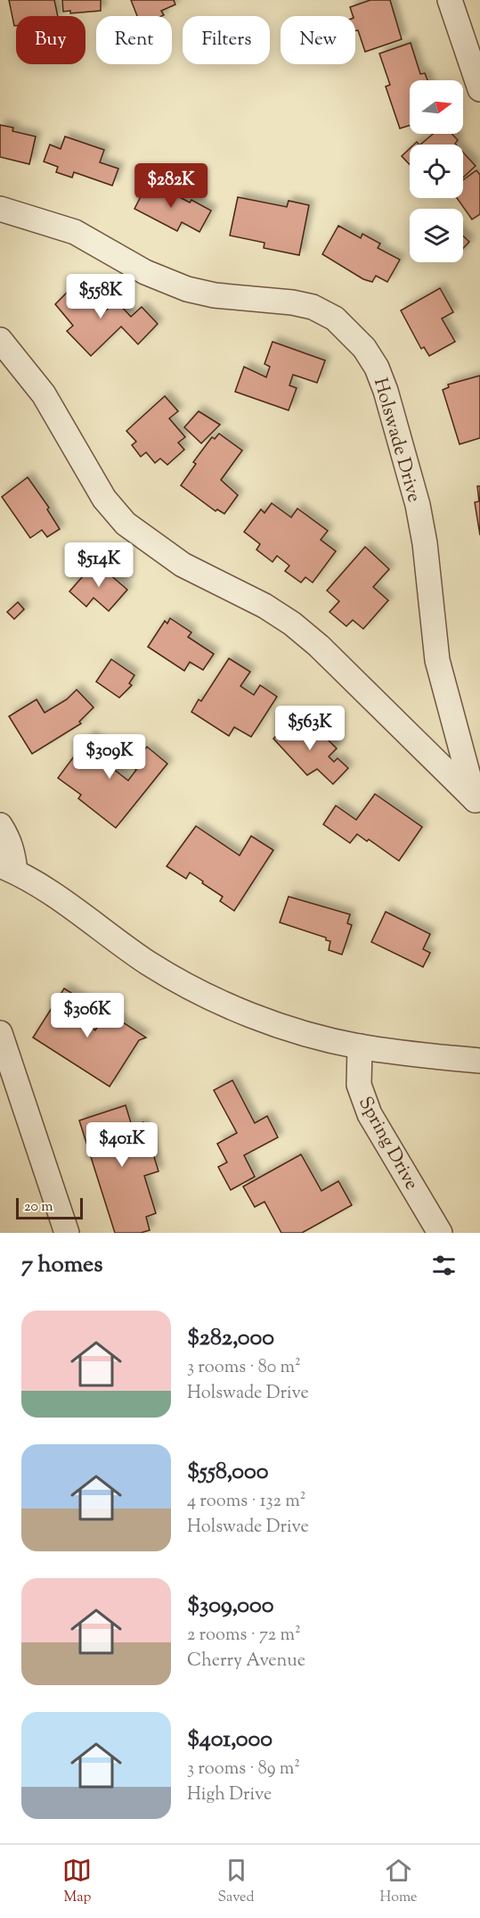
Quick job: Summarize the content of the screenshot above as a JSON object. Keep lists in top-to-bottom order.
{
  "streets": {
    "street": ["Holswade Drive", "Spring Drive"]
  },
  "scale_bar": "20 m",
  "north": "right",
  "page": {
    "chip": [
      "Buy",
      "Rent",
      "Filters",
      "New"
    ],
    "price": [
      "$282K",
      "$558K",
      "$514K",
      "$563K",
      "$309K",
      "$306K",
      "$401K"
    ],
    "scale": "20 m",
    "heading": "7 homes",
    "list": [
      {
        "name": "$282,000",
        "note": "3 rooms · 80 m² · Holswade Drive"
      },
      {
        "name": "$558,000",
        "note": "4 rooms · 132 m² · Holswade Drive"
      },
      {
        "name": "$309,000",
        "note": "2 rooms · 72 m² · Cherry Avenue"
      },
      {
        "name": "$401,000",
        "note": "3 rooms · 89 m² · High Drive"
      }
    ],
    "tabs": ["Map", "Saved", "Home"]
  }
}
